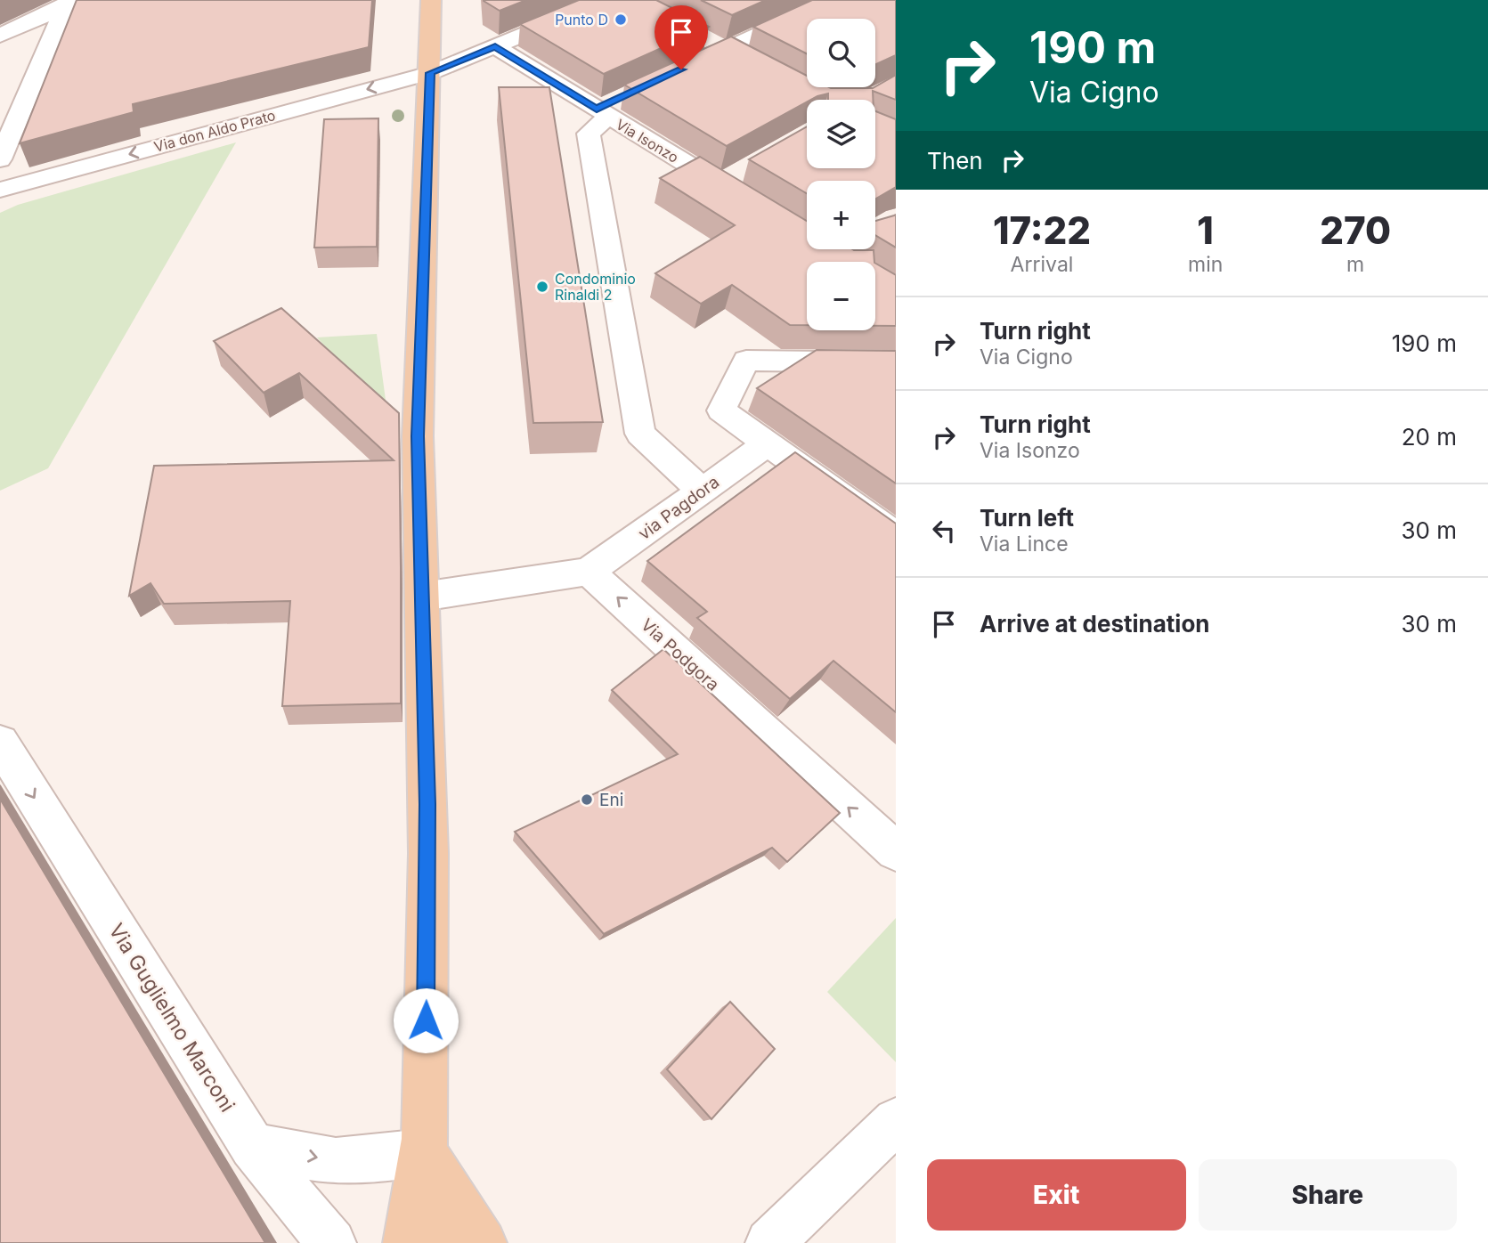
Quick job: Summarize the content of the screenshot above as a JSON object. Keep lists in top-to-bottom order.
{
  "streets": {
    "street": [
      "Via don Aldo Prato",
      "Via Isonzo",
      "via Pagdora",
      "Via Podgora",
      "Via Guglielmo Marconi"
    ]
  },
  "crossings": [
    ["Via don Aldo Prato", "Via Isonzo"],
    ["via Pagdora", "Via Podgora"]
  ],
  "one_way": ["Via don Aldo Prato", "Via Guglielmo Marconi"],
  "places": ["Punto D", "Condominio Rinaldi 2", "Eni"],
  "page": {
    "turn": ["190 m", "Via Cigno"],
    "map_buttons": ["+", "−"],
    "then": "Then",
    "eta": [
      "17:22",
      "Arrival",
      "1",
      "min",
      "270",
      "m"
    ],
    "list": [
      {
        "name": "Turn right",
        "note": "Via Cigno",
        "value": "190 m"
      },
      {
        "name": "Turn right",
        "note": "Via Isonzo",
        "value": "20 m"
      },
      {
        "name": "Turn left",
        "note": "Via Lince",
        "value": "30 m"
      },
      {
        "name": "Arrive at destination",
        "value": "30 m"
      }
    ],
    "buttons": ["Exit", "Share"]
  }
}
